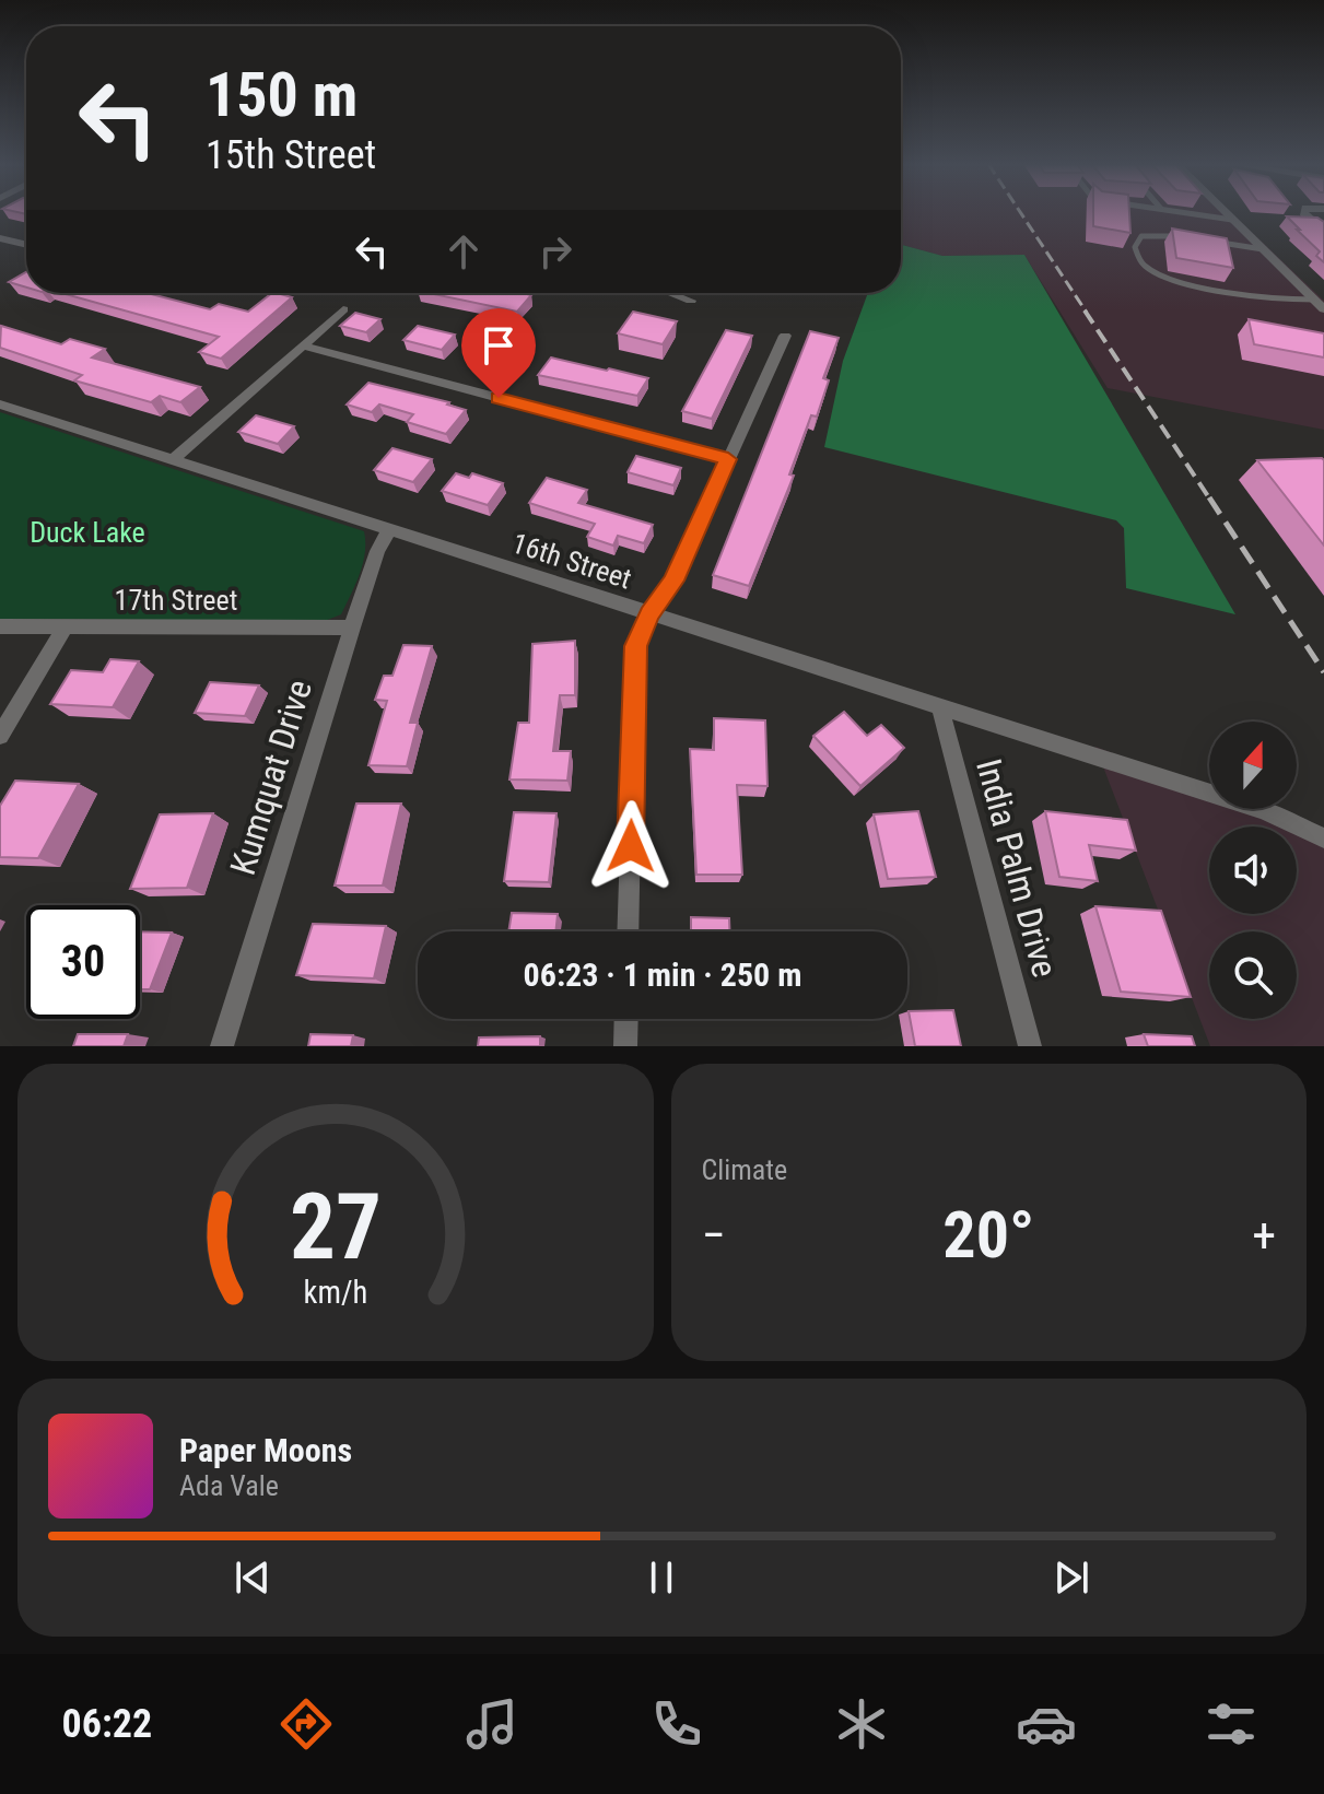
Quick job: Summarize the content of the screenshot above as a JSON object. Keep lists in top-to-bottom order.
{
  "streets": {
    "street": [
      "16th Street",
      "17th Street",
      "Kumquat Drive",
      "India Palm Drive"
    ]
  },
  "crossings": [
    ["16th Street", "Kumquat Drive"],
    ["16th Street", "India Palm Drive"],
    ["17th Street", "Kumquat Drive"]
  ],
  "parks": ["Duck Lake"],
  "north": "top",
  "page": {
    "turn": ["150 m", "15th Street"],
    "limit": "30",
    "trip": "06:23 · 1 min · 250 m",
    "tile": "Climate",
    "heat": ["−", "20°", "+"],
    "song": ["Paper Moons", "Ada Vale"],
    "tabs": "06:22",
    "gauge": ["27", "km/h"]
  }
}
